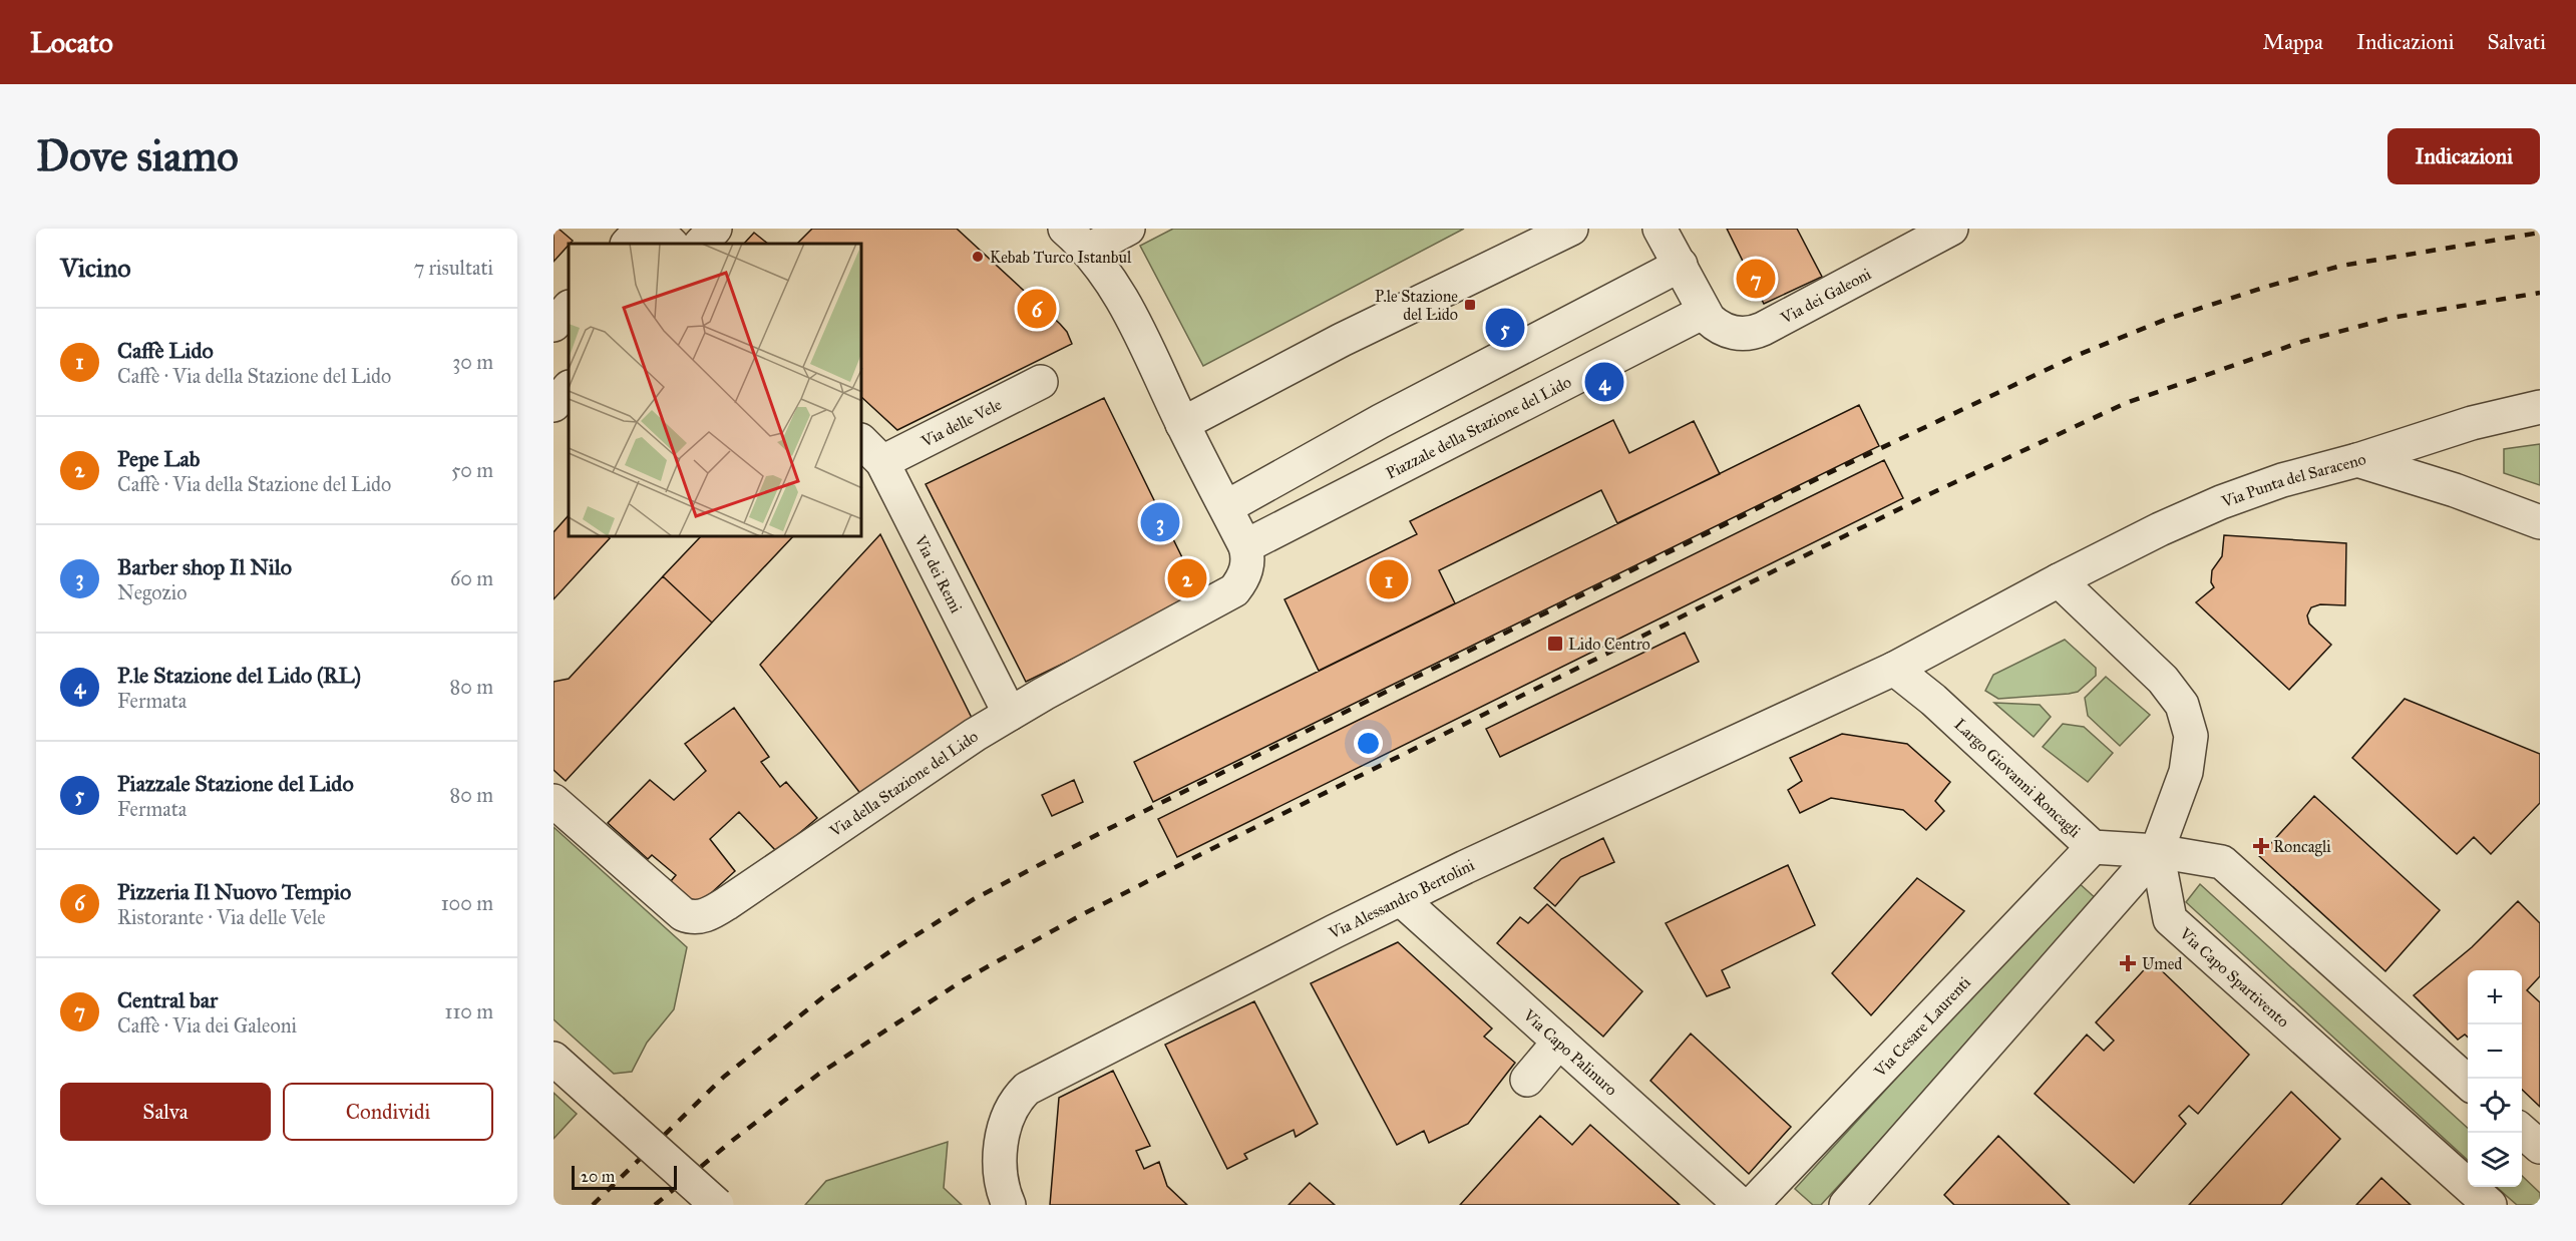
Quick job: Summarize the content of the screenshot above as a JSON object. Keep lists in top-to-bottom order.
{
  "streets": {
    "street": [
      "Via dei Galeoni",
      "Via delle Vele",
      "Piazzale della Stazione del Lido",
      "Via Punta del Saraceno",
      "Via dei Remi",
      "Largo Giovanni Roncagli",
      "Via della Stazione del Lido",
      "Via Alessandro Bertolini",
      "Via Capo Spartivento",
      "Via Cesare Laurenti",
      "Via Capo Palinuro"
    ]
  },
  "crossings": [
    ["Via dei Galeoni", "Piazzale della Stazione del Lido"],
    ["Via delle Vele", "Via dei Remi"],
    ["Piazzale della Stazione del Lido", "Via della Stazione del Lido"],
    ["Via dei Remi", "Via della Stazione del Lido"],
    ["Largo Giovanni Roncagli", "Via Alessandro Bertolini"],
    ["Largo Giovanni Roncagli", "Via Capo Spartivento"],
    ["Largo Giovanni Roncagli", "Via Cesare Laurenti"],
    ["Via Alessandro Bertolini", "Via Capo Palinuro"]
  ],
  "places": {
    "other": ["Kebab Turco Istanbul"],
    "transit": ["P.le Stazione del Lido", "Lido Centro"],
    "health": ["Roncagli", "Umed"]
  },
  "scale_bar": "20 m",
  "page": {
    "header": "Locato",
    "nav": ["Mappa", "Indicazioni", "Salvati"],
    "buttons": [
      "Indicazioni",
      ["Salva", "Condividi"]
    ],
    "title": "Dove siamo",
    "heading": ["Vicino", "7 risultati"],
    "pins": [
      "7",
      "6",
      "5",
      "4",
      "3",
      "2",
      "1"
    ],
    "list": [
      {
        "mark": "1",
        "name": "Caffè Lido",
        "note": "Caffè · Via della Stazione del Lido",
        "value": "30 m"
      },
      {
        "mark": "2",
        "name": "Pepe Lab",
        "note": "Caffè · Via della Stazione del Lido",
        "value": "50 m"
      },
      {
        "mark": "3",
        "name": "Barber shop Il Nilo",
        "note": "Negozio",
        "value": "60 m"
      },
      {
        "mark": "4",
        "name": "P.le Stazione del Lido (RL)",
        "note": "Fermata",
        "value": "80 m"
      },
      {
        "mark": "5",
        "name": "Piazzale Stazione del Lido",
        "note": "Fermata",
        "value": "80 m"
      },
      {
        "mark": "6",
        "name": "Pizzeria Il Nuovo Tempio",
        "note": "Ristorante · Via delle Vele",
        "value": "100 m"
      },
      {
        "mark": "7",
        "name": "Central bar",
        "note": "Caffè · Via dei Galeoni",
        "value": "110 m"
      }
    ],
    "map_buttons": ["+", "−"],
    "scale": "20 m"
  }
}
